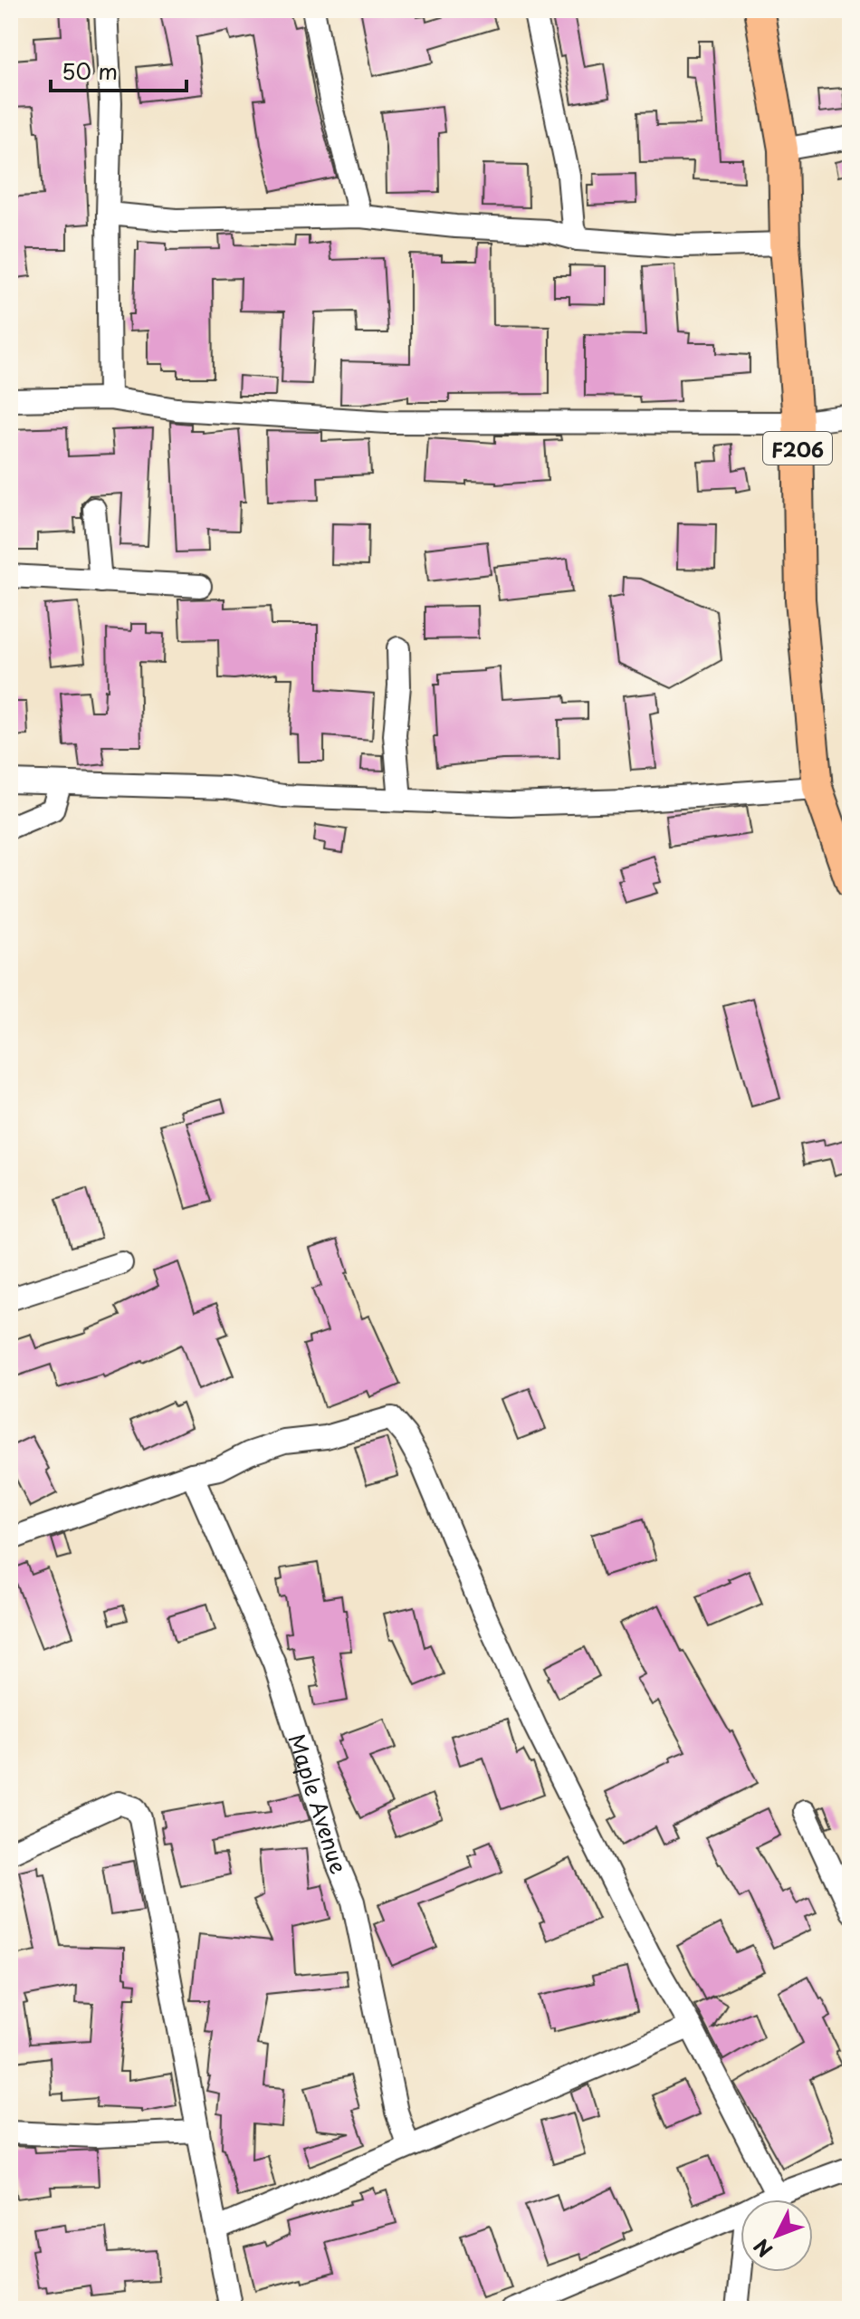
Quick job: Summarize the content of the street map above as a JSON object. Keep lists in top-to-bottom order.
{
  "streets": {
    "main road": ["F206"],
    "street": ["Maple Avenue"]
  },
  "scale_bar": "50 m",
  "north": "bottom left"
}
